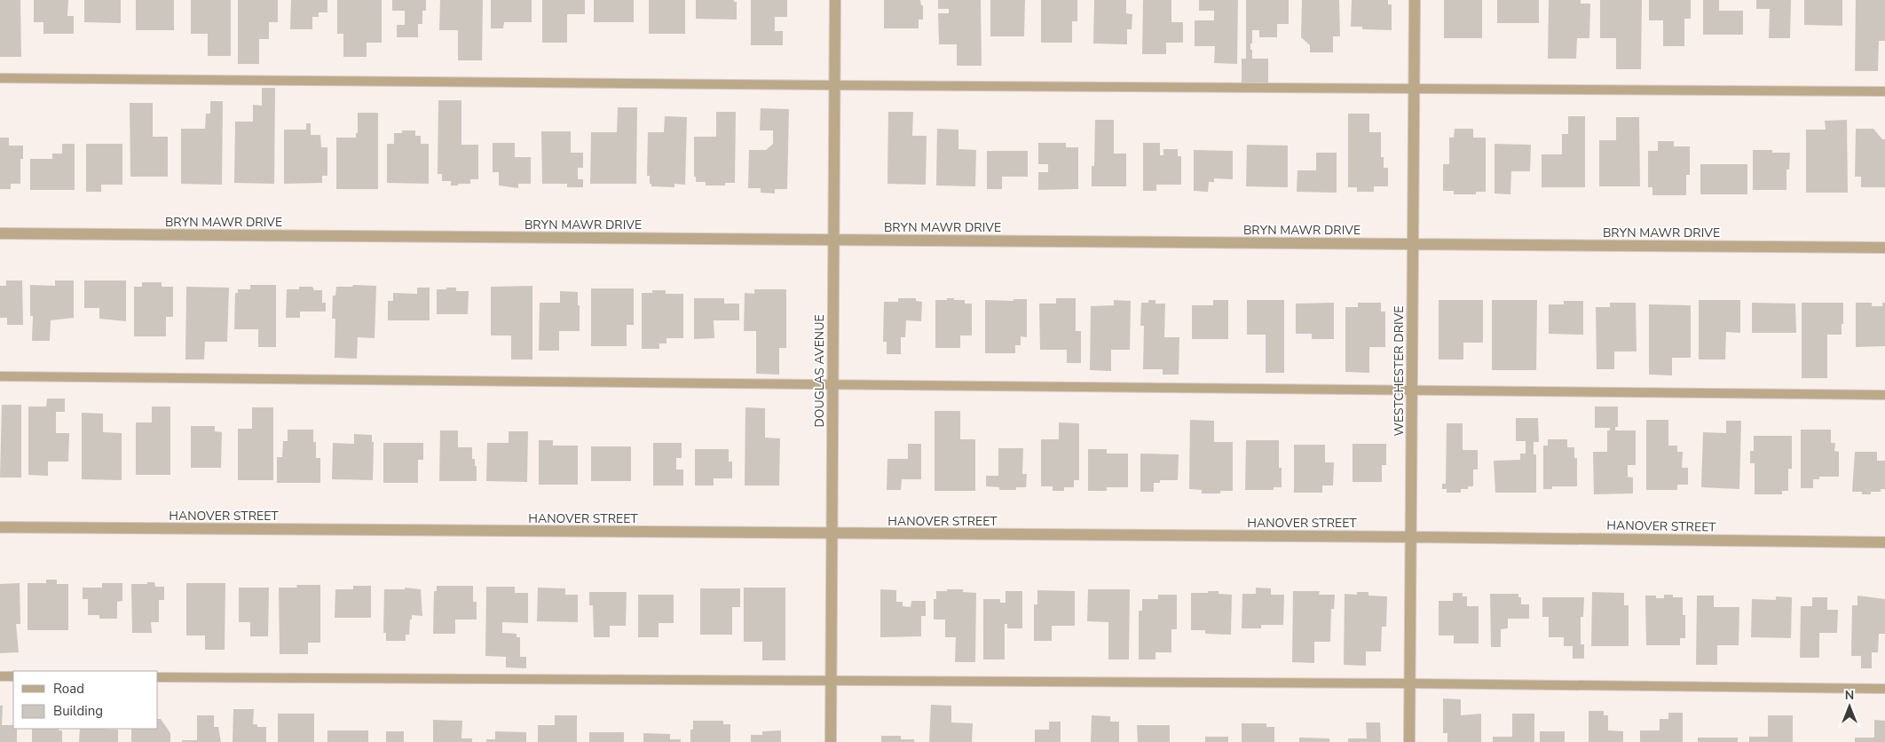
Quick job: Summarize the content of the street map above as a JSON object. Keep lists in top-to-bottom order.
{
  "streets": {
    "street": [
      "BRYN MAWR DRIVE",
      "DOUGLAS AVENUE",
      "WESTCHESTER DRIVE",
      "HANOVER STREET"
    ]
  },
  "crossings": [
    ["BRYN MAWR DRIVE", "DOUGLAS AVENUE"],
    ["BRYN MAWR DRIVE", "WESTCHESTER DRIVE"],
    ["DOUGLAS AVENUE", "HANOVER STREET"],
    ["WESTCHESTER DRIVE", "HANOVER STREET"]
  ],
  "legend": ["Road", "Building"],
  "north": "top"
}
